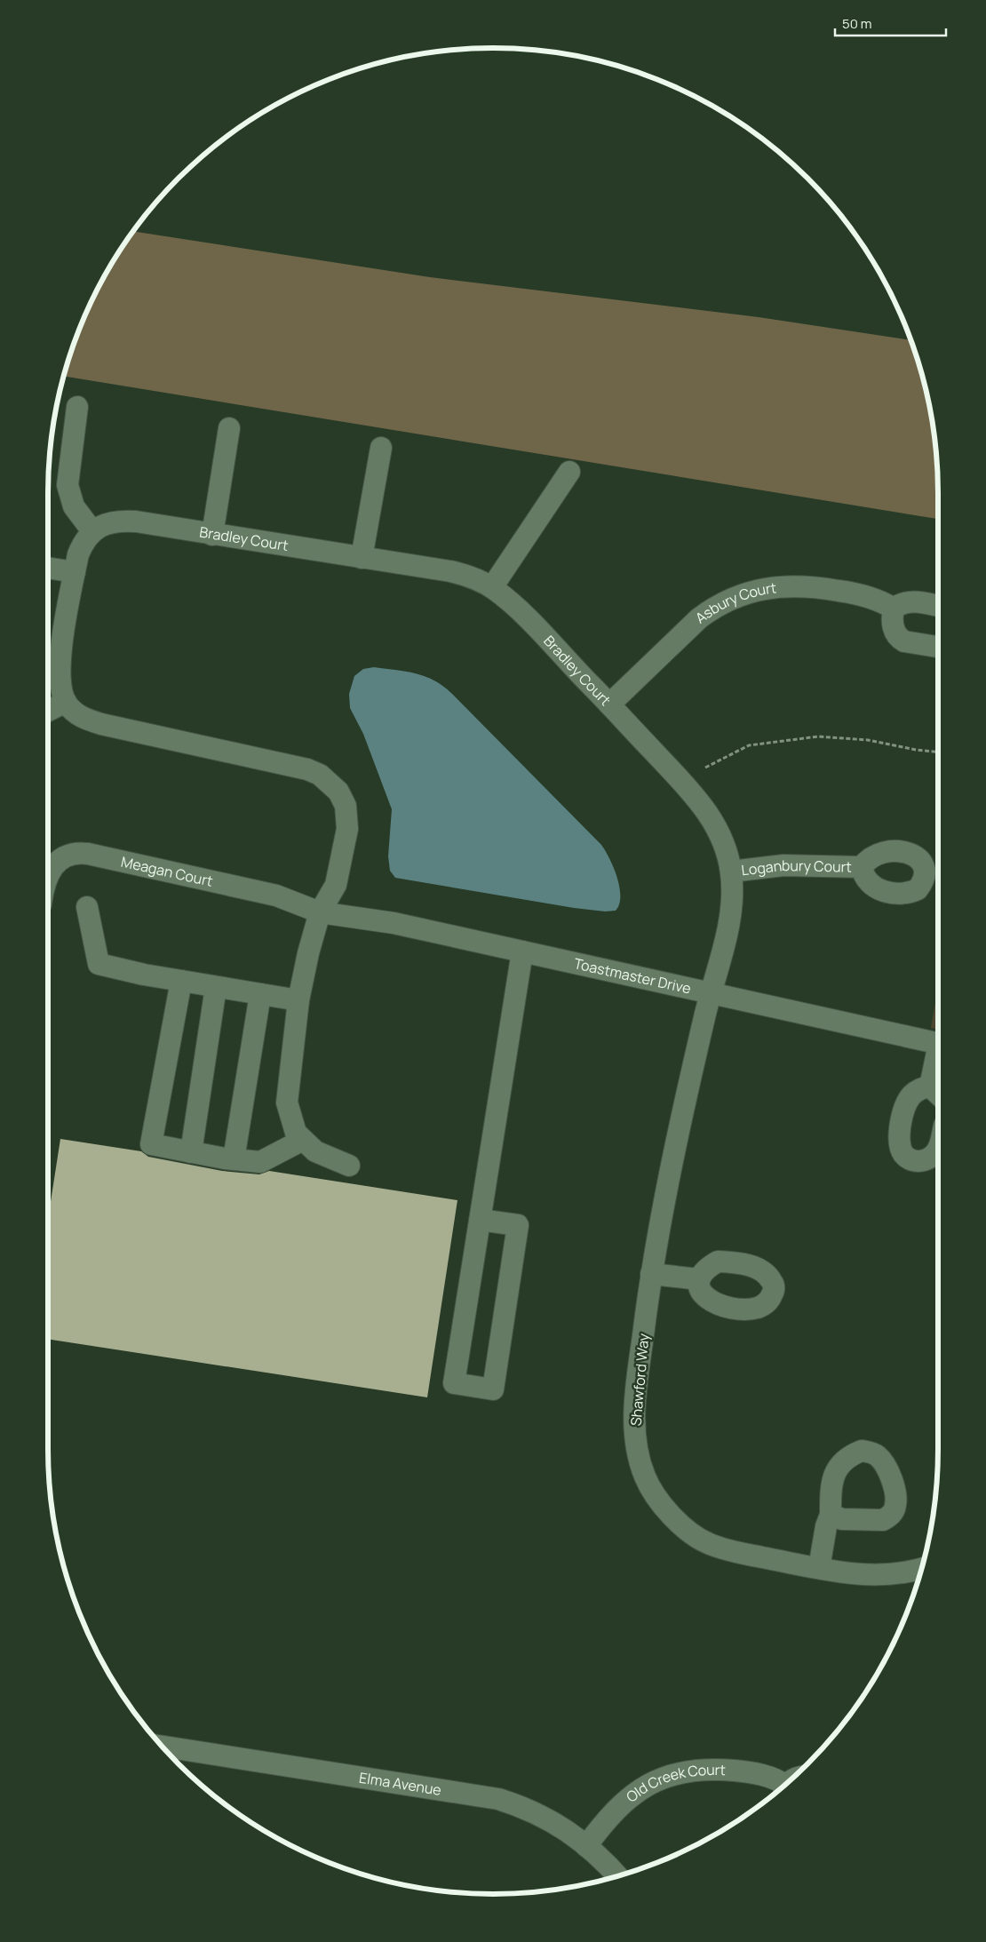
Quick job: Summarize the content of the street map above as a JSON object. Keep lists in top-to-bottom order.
{
  "streets": {
    "street": [
      "Bradley Court",
      "Asbury Court",
      "Loganbury Court",
      "Meagan Court",
      "Toastmaster Drive",
      "Shawford Way",
      "Elma Avenue",
      "Old Creek Court"
    ]
  },
  "crossings": [
    ["Bradley Court", "Asbury Court"],
    ["Bradley Court", "Loganbury Court"],
    ["Bradley Court", "Toastmaster Drive"],
    ["Bradley Court", "Shawford Way"],
    ["Meagan Court", "Toastmaster Drive"],
    ["Toastmaster Drive", "Shawford Way"],
    ["Elma Avenue", "Old Creek Court"]
  ],
  "scale_bar": "50 m"
}
